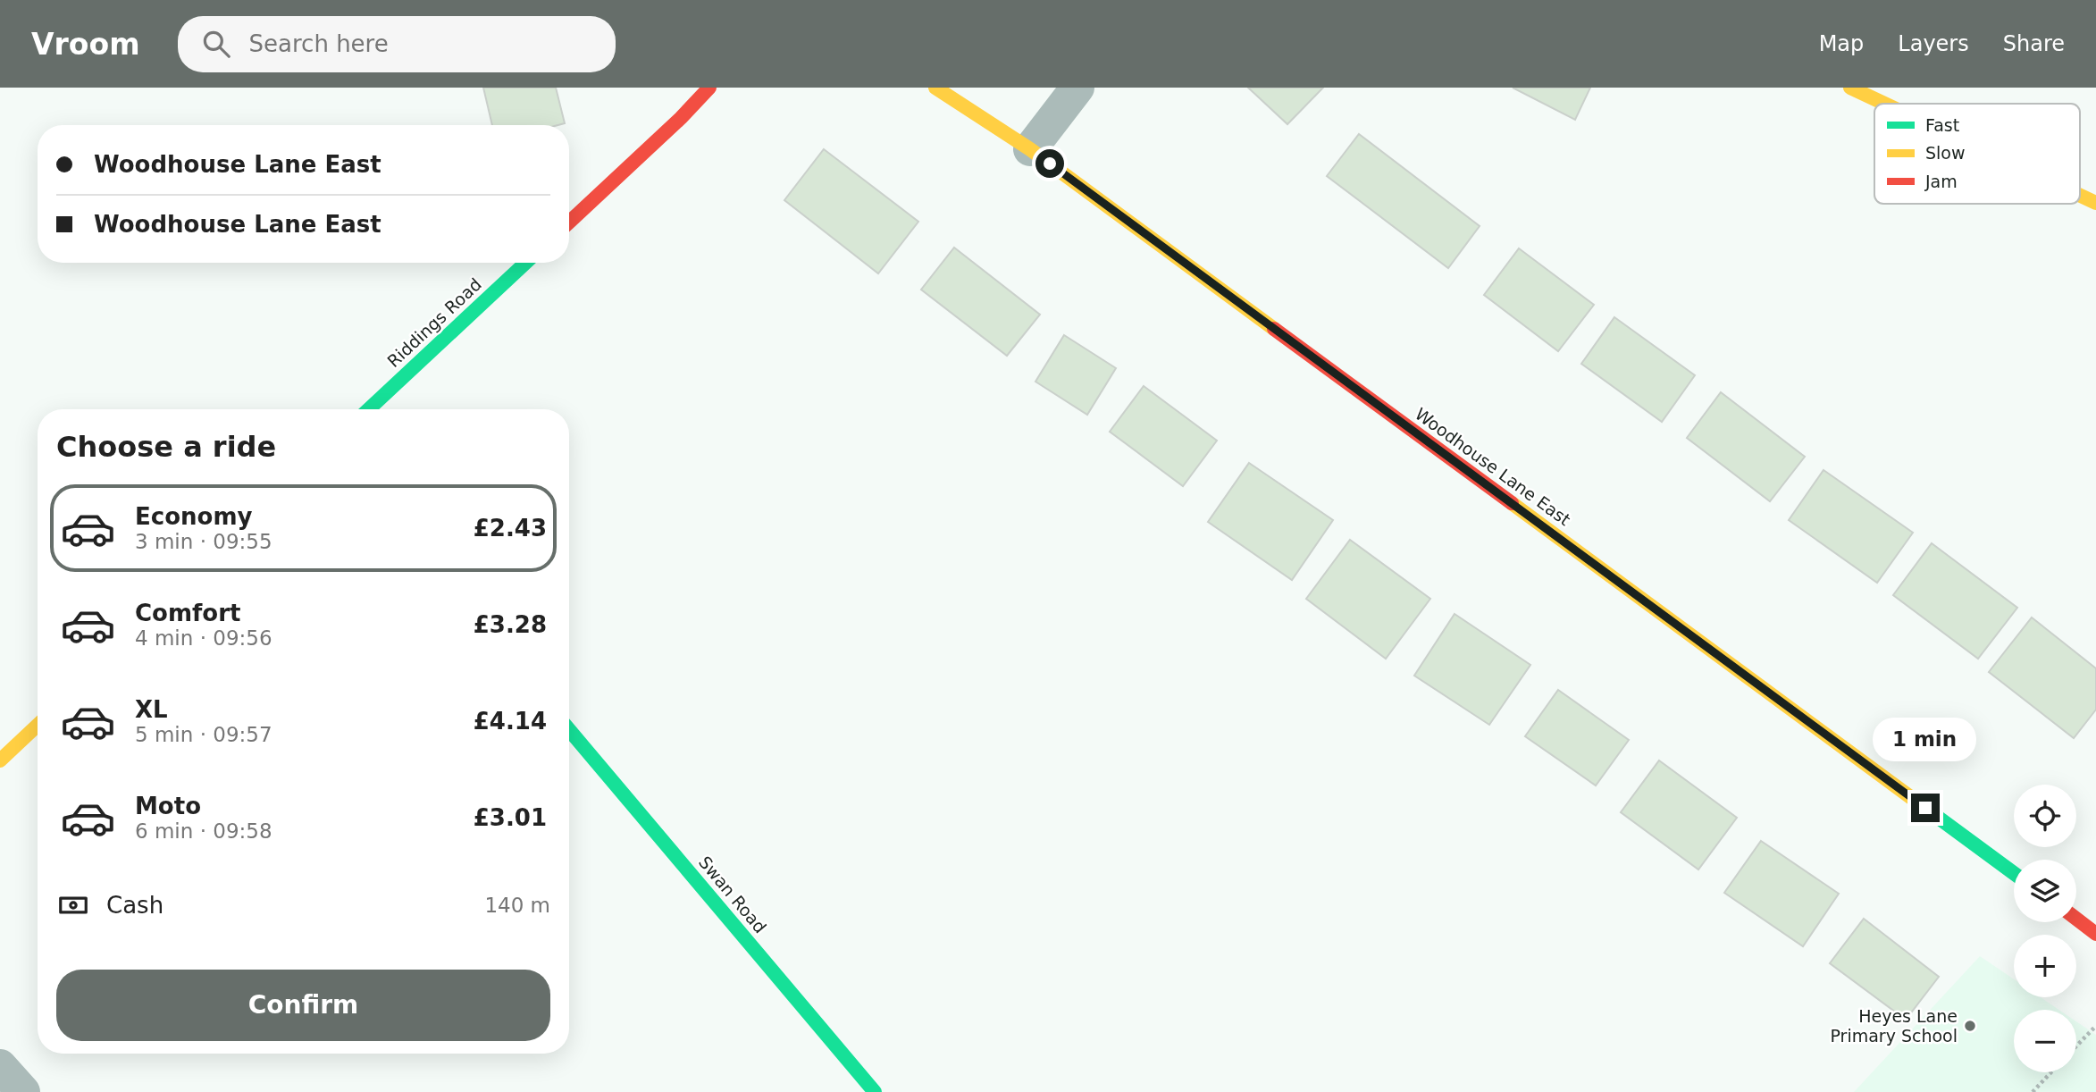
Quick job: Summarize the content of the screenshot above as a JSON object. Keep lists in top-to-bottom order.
{
  "streets": {
    "street": ["Riddings Road", "Woodhouse Lane East", "Swan Road"]
  },
  "places": ["Heyes Lane Primary School"],
  "legend": ["Fast", "Slow", "Jam"],
  "page": {
    "header": "Vroom",
    "search": "Search here",
    "nav": ["Map", "Layers", "Share"],
    "banner": ["Woodhouse Lane East", "Woodhouse Lane East"],
    "heading": "Choose a ride",
    "list": [
      {
        "name": "Economy",
        "note": "3 min · 09:55",
        "value": "£2.43"
      },
      {
        "name": "Comfort",
        "note": "4 min · 09:56",
        "value": "£3.28"
      },
      {
        "name": "XL",
        "note": "5 min · 09:57",
        "value": "£4.14"
      },
      {
        "name": "Moto",
        "note": "6 min · 09:58",
        "value": "£3.01"
      }
    ],
    "bubble": "1 min",
    "map_buttons": ["+", "−"],
    "pay": ["Cash", "140 m"],
    "buttons": "Confirm"
  }
}
